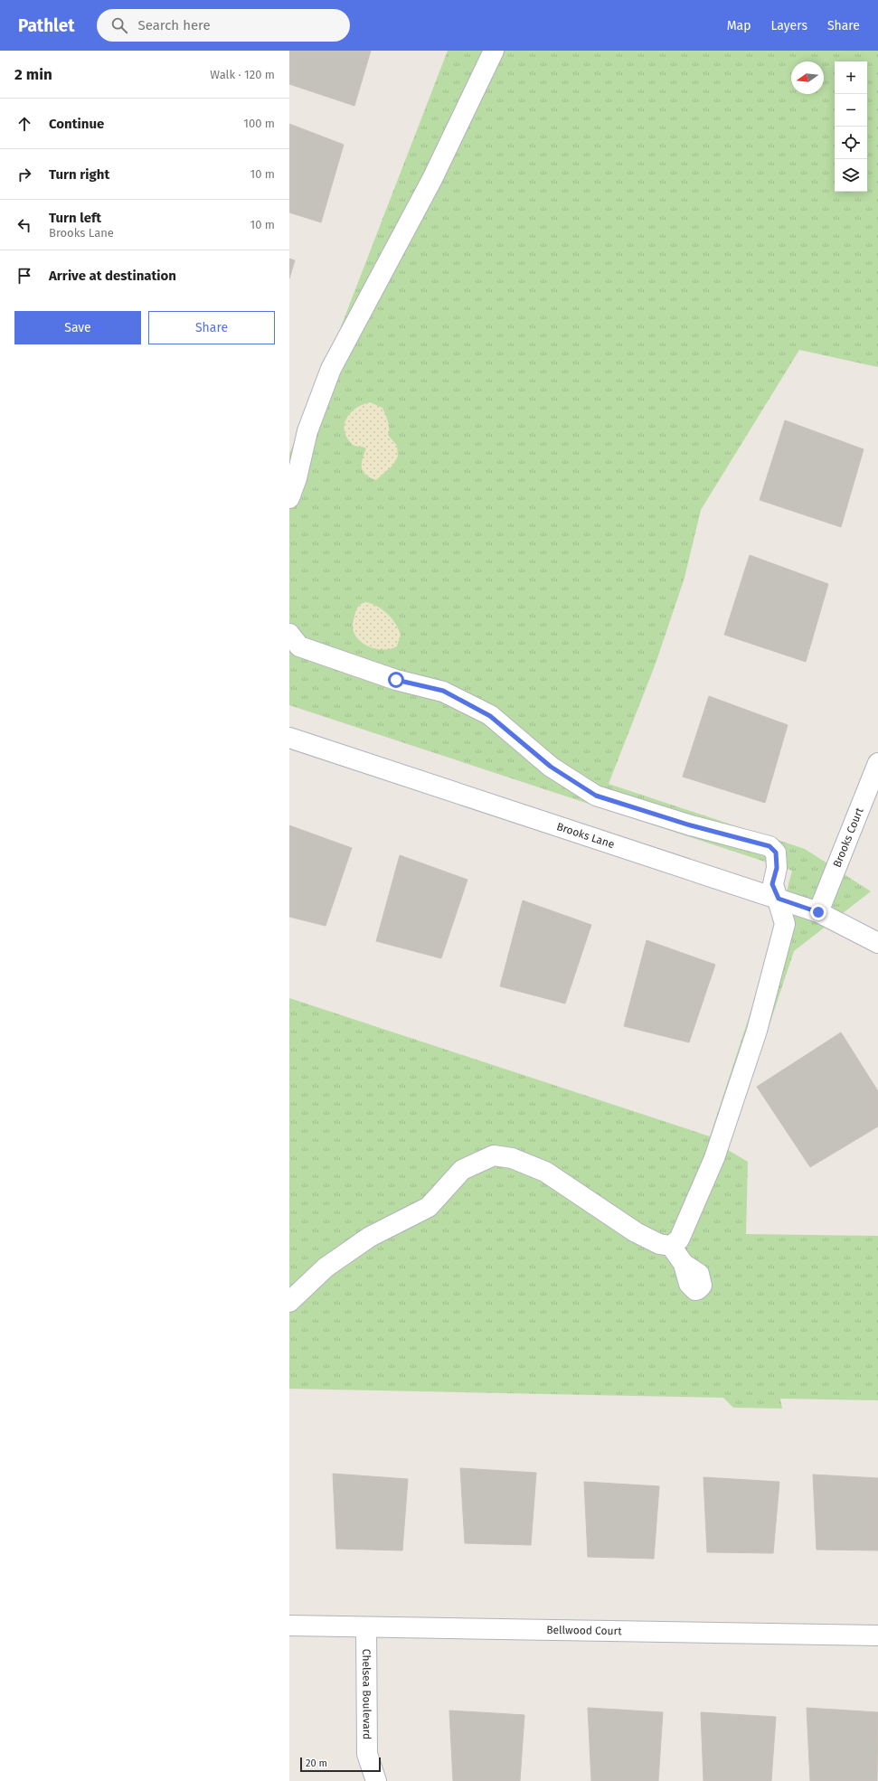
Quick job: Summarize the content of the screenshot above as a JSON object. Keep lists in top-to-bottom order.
{
  "streets": {
    "street": [
      "Brooks Lane",
      "Brooks Court",
      "Bellwood Court",
      "Chelsea Boulevard"
    ]
  },
  "crossings": [
    ["Brooks Lane", "Brooks Court"],
    ["Bellwood Court", "Chelsea Boulevard"]
  ],
  "scale_bar": "20 m",
  "north": "left",
  "page": {
    "header": "Pathlet",
    "search": "Search here",
    "nav": ["Map", "Layers", "Share"],
    "heading": ["2 min", "Walk · 120 m"],
    "map_buttons": ["+", "−"],
    "list": [
      ["Continue", "100 m"],
      ["Turn right", "10 m"],
      ["Turn left", "Brooks Lane", "10 m"],
      "Arrive at destination"
    ],
    "buttons": ["Save", "Share"],
    "scale": "20 m"
  }
}
